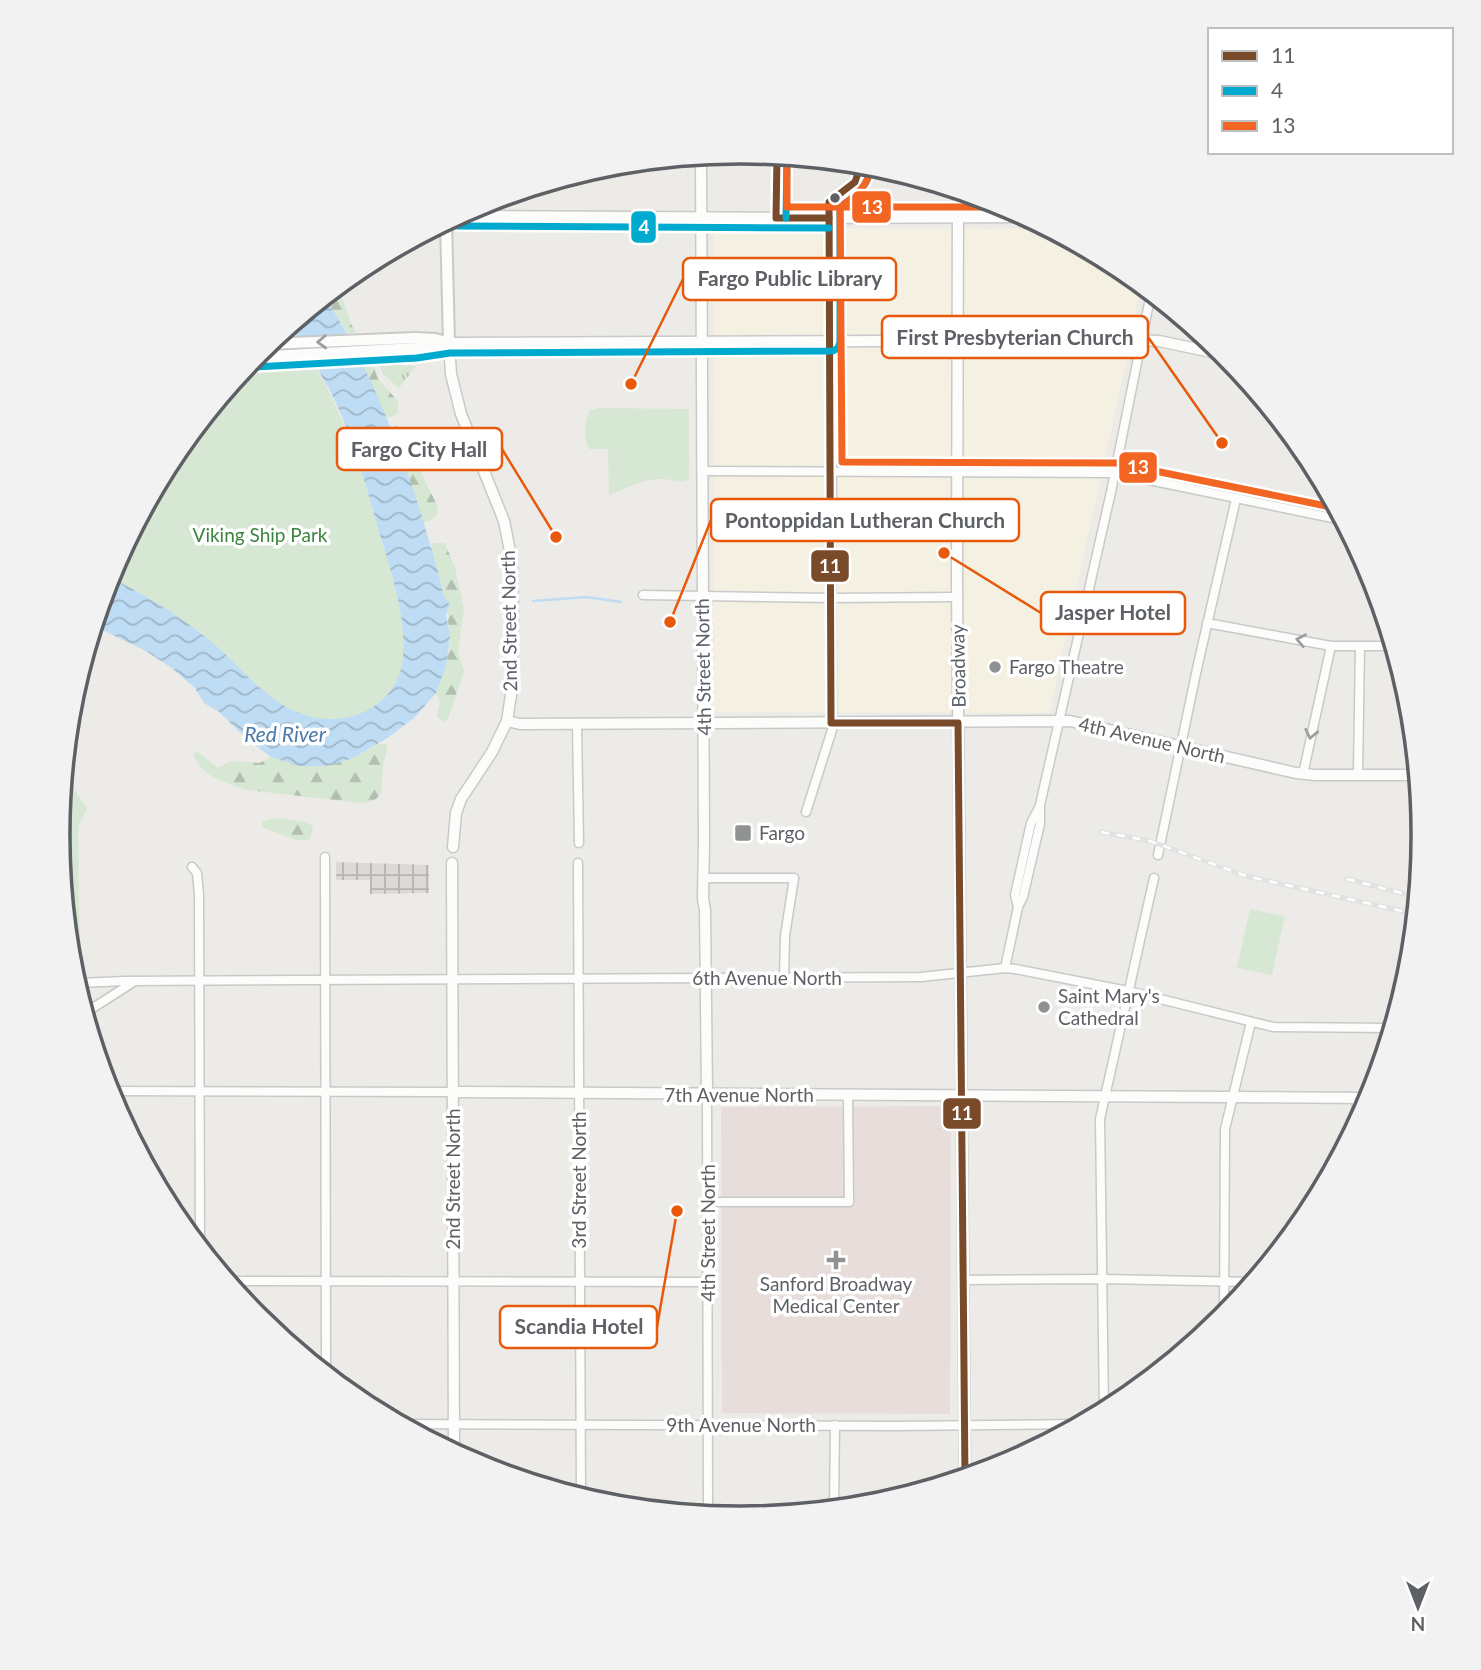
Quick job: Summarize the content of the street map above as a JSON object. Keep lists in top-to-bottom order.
{
  "streets": {
    "main road": ["2nd Street North"],
    "street": [
      "Broadway",
      "4th Street North",
      "4th Avenue North",
      "6th Avenue North",
      "7th Avenue North",
      "3rd Street North",
      "9th Avenue North"
    ]
  },
  "crossings": [
    ["2nd Street North", "4th Avenue North"],
    ["2nd Street North", "6th Avenue North"],
    ["2nd Street North", "7th Avenue North"],
    ["2nd Street North", "9th Avenue North"],
    ["Broadway", "4th Avenue North"],
    ["Broadway", "6th Avenue North"],
    ["Broadway", "7th Avenue North"],
    ["Broadway", "9th Avenue North"],
    ["4th Street North", "4th Avenue North"],
    ["4th Street North", "6th Avenue North"],
    ["4th Street North", "7th Avenue North"],
    ["4th Street North", "9th Avenue North"],
    ["6th Avenue North", "3rd Street North"],
    ["7th Avenue North", "3rd Street North"],
    ["3rd Street North", "9th Avenue North"]
  ],
  "water": ["Red River"],
  "parks": ["Viking Ship Park"],
  "places": {
    "other": [
      "Fargo Public Library",
      "First Presbyterian Church",
      "Fargo City Hall",
      "Jasper Hotel",
      "Pontoppidan Lutheran Church",
      "Fargo Theatre",
      "Saint Mary's Cathedral",
      "Scandia Hotel"
    ],
    "transit": ["Fargo"],
    "health": ["Sanford Broadway Medical Center"]
  },
  "lines": ["transit line 11", "transit line 4", "transit line 13"],
  "legend": ["11", "4", "13"],
  "north": "bottom"
}
